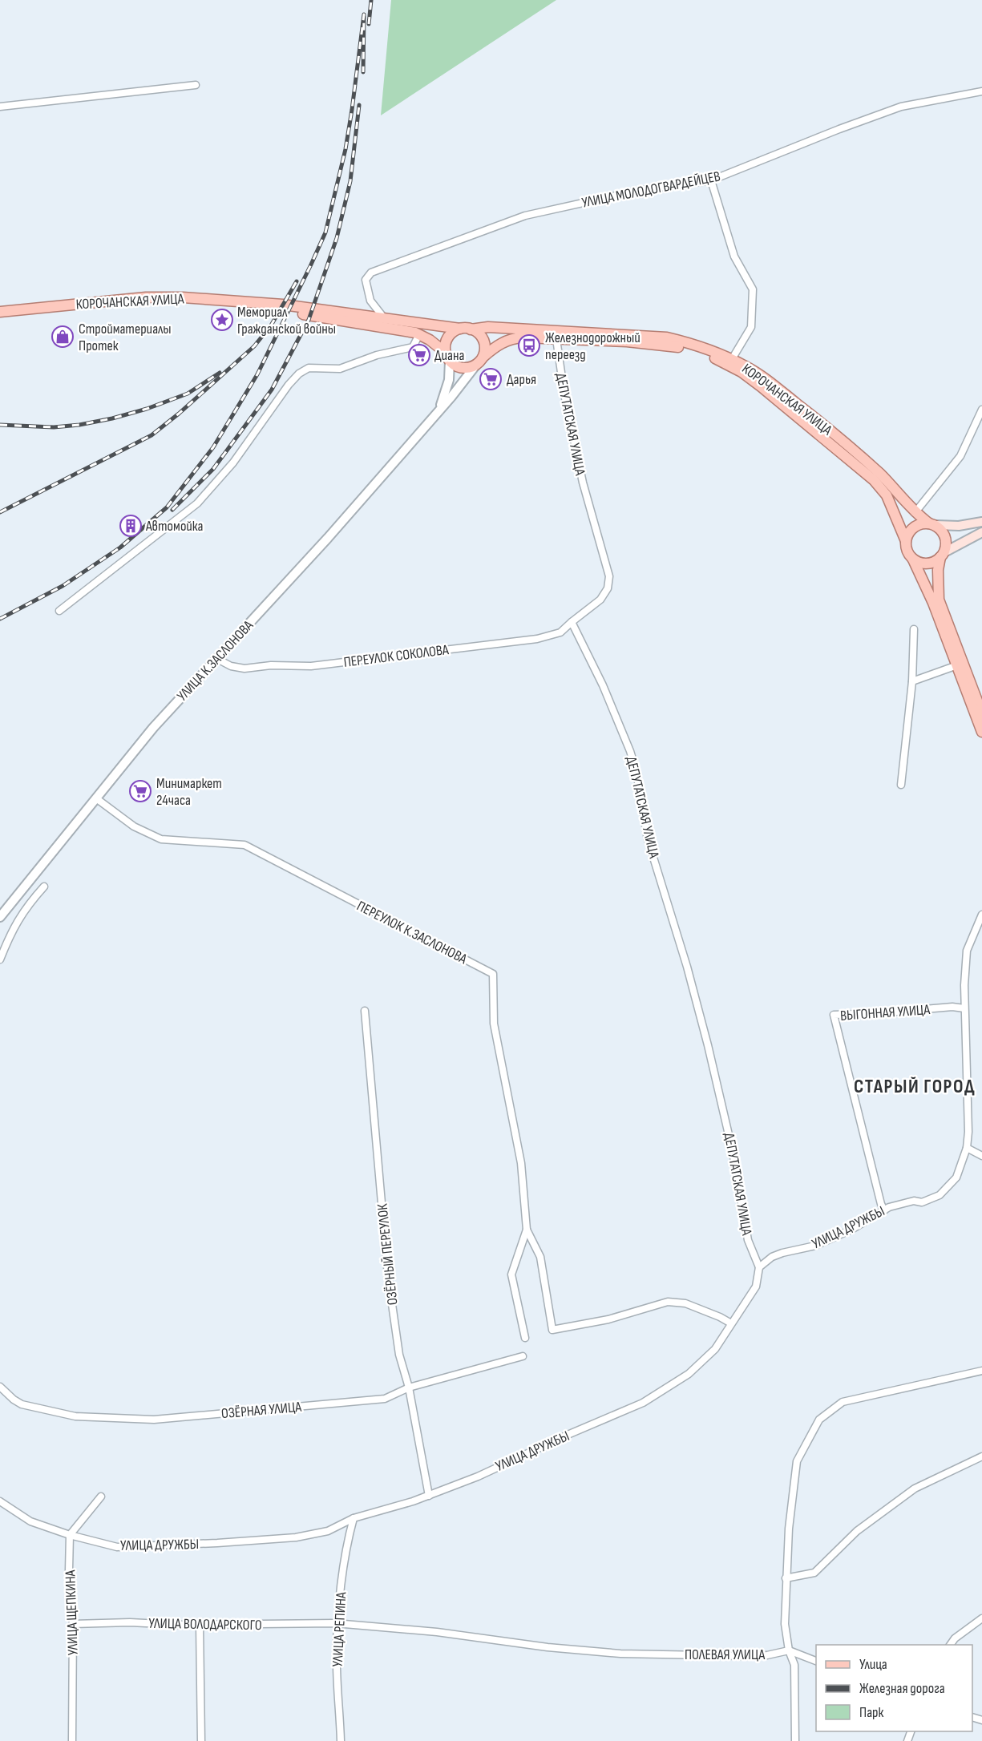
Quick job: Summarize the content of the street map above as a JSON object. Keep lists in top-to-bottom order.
{
  "streets": {
    "main road": ["КОРОЧАНСКАЯ УЛИЦА"],
    "street": [
      "УЛИЦА МОЛОДОГВАРДЕЙЦЕВ",
      "ДЕПУТАТСКАЯ УЛИЦА",
      "ПЕРЕУЛОК СОКОЛОВА",
      "УЛИЦА К.ЗАСЛОНОВА",
      "ПЕРЕУЛОК К.ЗАСЛОНОВА",
      "ВЫГОННАЯ УЛИЦА",
      "УЛИЦА ДРУЖБЫ",
      "ОЗЁРНЫЙ ПЕРЕУЛОК",
      "ОЗЁРНАЯ УЛИЦА",
      "УЛИЦА ЩЕПКИНА",
      "УЛИЦА ВОЛОДАРСКОГО",
      "УЛИЦА РЕПИНА",
      "ПОЛЕВАЯ УЛИЦА"
    ]
  },
  "crossings": [
    ["УЛИЦА МОЛОДОГВАРДЕЙЦЕВ", "КОРОЧАНСКАЯ УЛИЦА"],
    ["КОРОЧАНСКАЯ УЛИЦА", "ДЕПУТАТСКАЯ УЛИЦА"],
    ["КОРОЧАНСКАЯ УЛИЦА", "УЛИЦА К.ЗАСЛОНОВА"],
    ["ДЕПУТАТСКАЯ УЛИЦА", "ПЕРЕУЛОК СОКОЛОВА"],
    ["ДЕПУТАТСКАЯ УЛИЦА", "УЛИЦА ДРУЖБЫ"],
    ["ПЕРЕУЛОК СОКОЛОВА", "УЛИЦА К.ЗАСЛОНОВА"],
    ["УЛИЦА К.ЗАСЛОНОВА", "ПЕРЕУЛОК К.ЗАСЛОНОВА"],
    ["ПЕРЕУЛОК К.ЗАСЛОНОВА", "УЛИЦА ДРУЖБЫ"],
    ["ВЫГОННАЯ УЛИЦА", "УЛИЦА ДРУЖБЫ"],
    ["УЛИЦА ДРУЖБЫ", "ОЗЁРНЫЙ ПЕРЕУЛОК"],
    ["УЛИЦА ДРУЖБЫ", "УЛИЦА ЩЕПКИНА"],
    ["УЛИЦА ДРУЖБЫ", "УЛИЦА РЕПИНА"],
    ["ОЗЁРНЫЙ ПЕРЕУЛОК", "ОЗЁРНАЯ УЛИЦА"],
    ["УЛИЦА ЩЕПКИНА", "УЛИЦА ВОЛОДАРСКОГО"],
    ["УЛИЦА ВОЛОДАРСКОГО", "УЛИЦА РЕПИНА"],
    ["УЛИЦА ВОЛОДАРСКОГО", "ПОЛЕВАЯ УЛИЦА"],
    ["УЛИЦА РЕПИНА", "ПОЛЕВАЯ УЛИЦА"]
  ],
  "districts": ["СТАРЫЙ ГОРОД"],
  "places": {
    "place": ["Мемориал Гражданской войны"],
    "shop": ["Стройматериалы Протек"],
    "bus stop": ["Железнодорожный переезд"],
    "supermarket": ["Диана", "Дарья", "Минимаркет 24часа"],
    "building": ["Автомойка"]
  },
  "legend": ["Улица", "Железная дорога", "Парк"]
}
